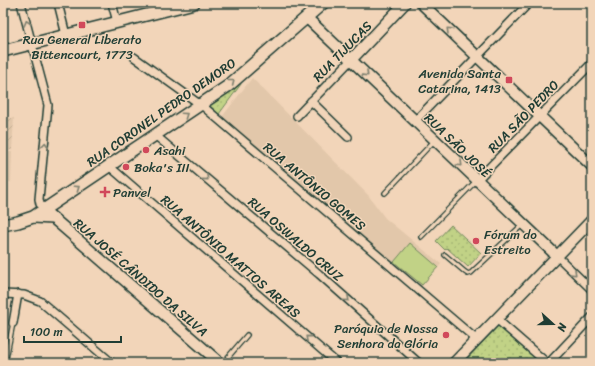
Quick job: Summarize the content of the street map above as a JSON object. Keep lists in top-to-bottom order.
{
  "streets": {
    "main road": ["RUA CORONEL PEDRO DEMORO"],
    "street": [
      "RUA TIJUCAS",
      "RUA SÃO PEDRO",
      "RUA SÃO JOSÉ",
      "RUA ANTÔNIO GOMES",
      "RUA OSWALDO CRUZ",
      "RUA ANTÔNIO MATTOS AREAS",
      "RUA JOSÉ CÂNDIDO DA SILVA"
    ]
  },
  "crossings": [
    ["RUA TIJUCAS", "RUA SÃO JOSÉ"],
    ["RUA CORONEL PEDRO DEMORO", "RUA SÃO JOSÉ"],
    ["RUA CORONEL PEDRO DEMORO", "RUA ANTÔNIO GOMES"],
    ["RUA CORONEL PEDRO DEMORO", "RUA OSWALDO CRUZ"],
    ["RUA CORONEL PEDRO DEMORO", "RUA ANTÔNIO MATTOS AREAS"],
    ["RUA CORONEL PEDRO DEMORO", "RUA JOSÉ CÂNDIDO DA SILVA"],
    ["RUA SÃO PEDRO", "RUA SÃO JOSÉ"]
  ],
  "one_way": ["RUA CORONEL PEDRO DEMORO", "RUA OSWALDO CRUZ", "RUA ANTÔNIO MATTOS AREAS"],
  "places": {
    "transit": ["Rua General Liberato Bittencourt, 1773", "Avenida Santa Catarina, 1413"],
    "other": [
      "Asahi",
      "Boka's III",
      "Fórum do Estreito",
      "Paróquia de Nossa Senhora da Glória"
    ],
    "health": ["Panvel"]
  },
  "scale_bar": "100 m",
  "north": "right"
}
